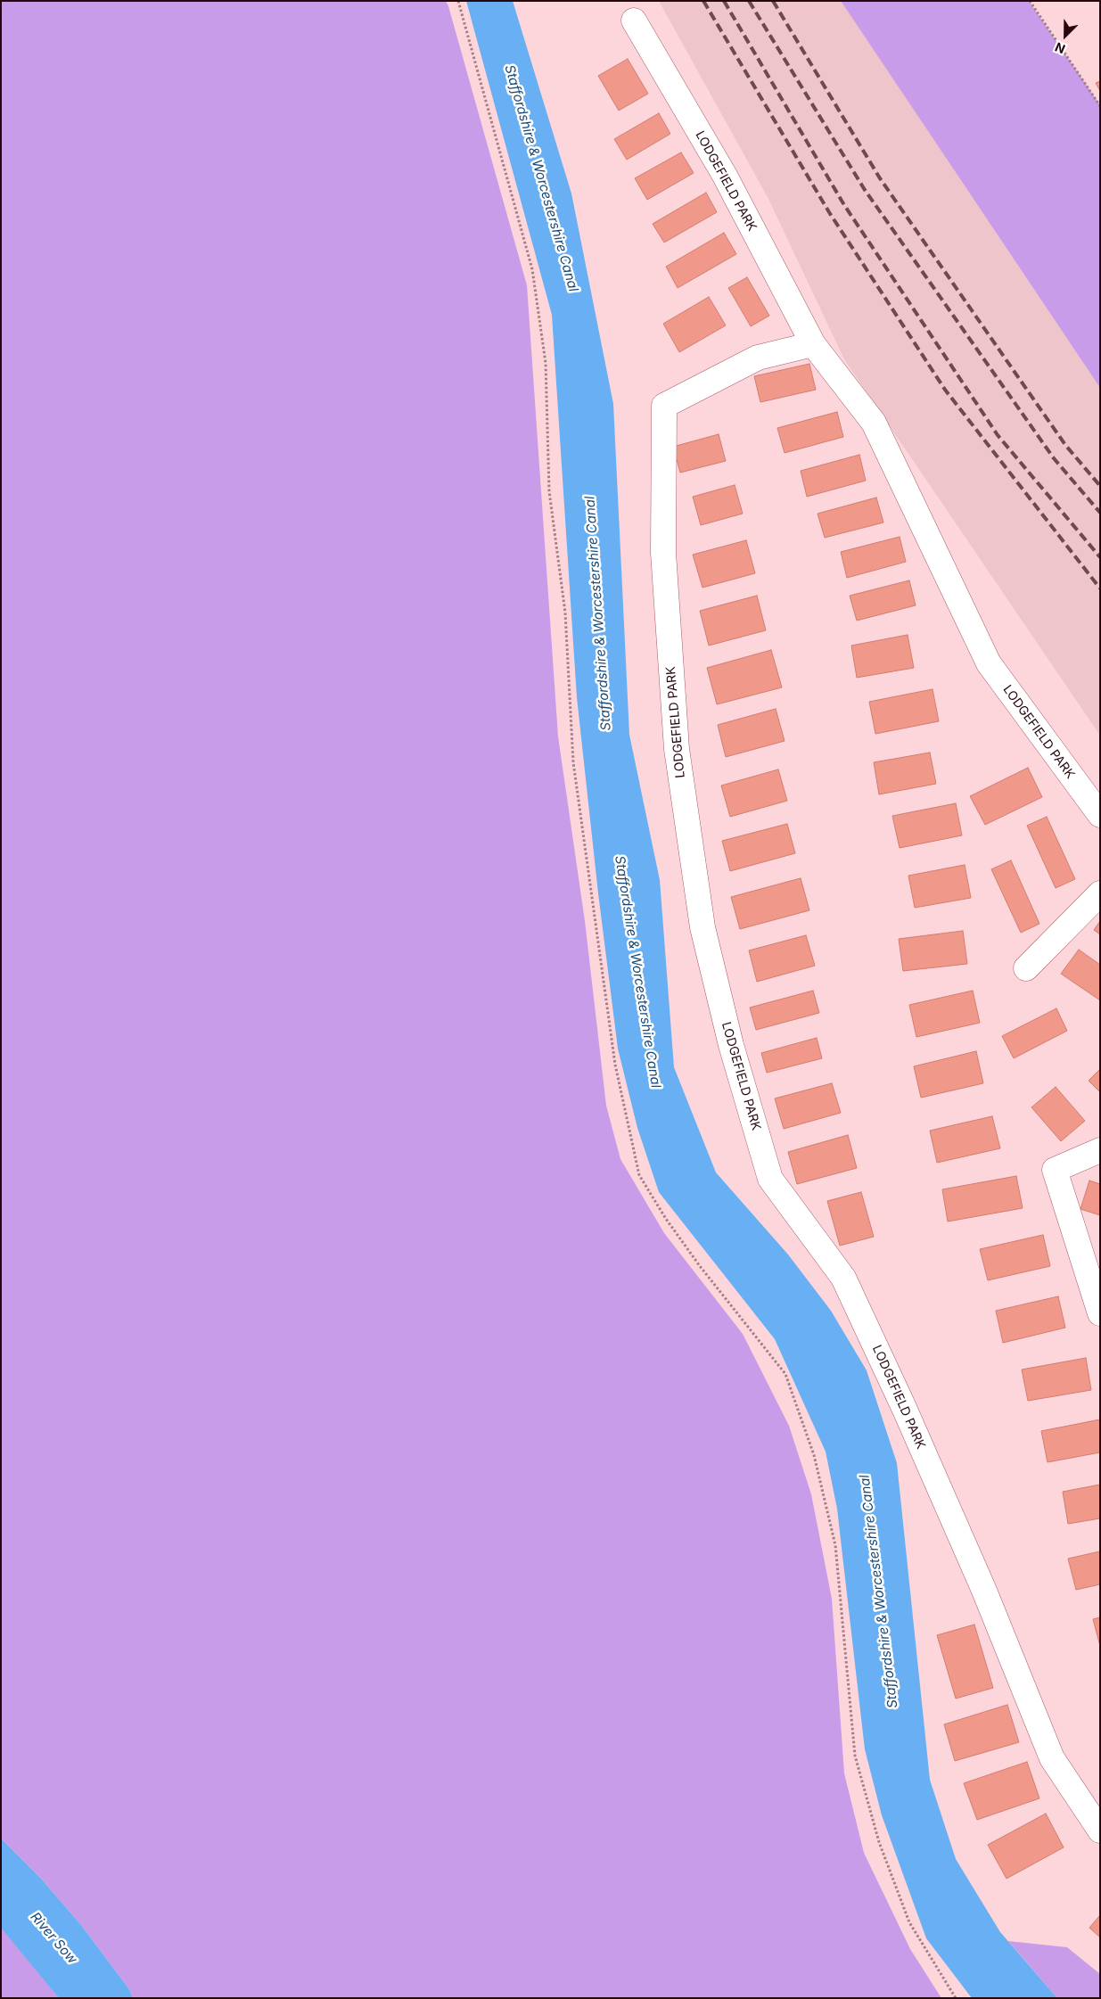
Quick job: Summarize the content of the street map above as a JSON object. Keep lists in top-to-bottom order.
{
  "streets": {
    "street": ["LODGEFIELD PARK"]
  },
  "water": ["Staffordshire & Worcestershire Canal", "River Sow"],
  "north": "bottom left"
}
